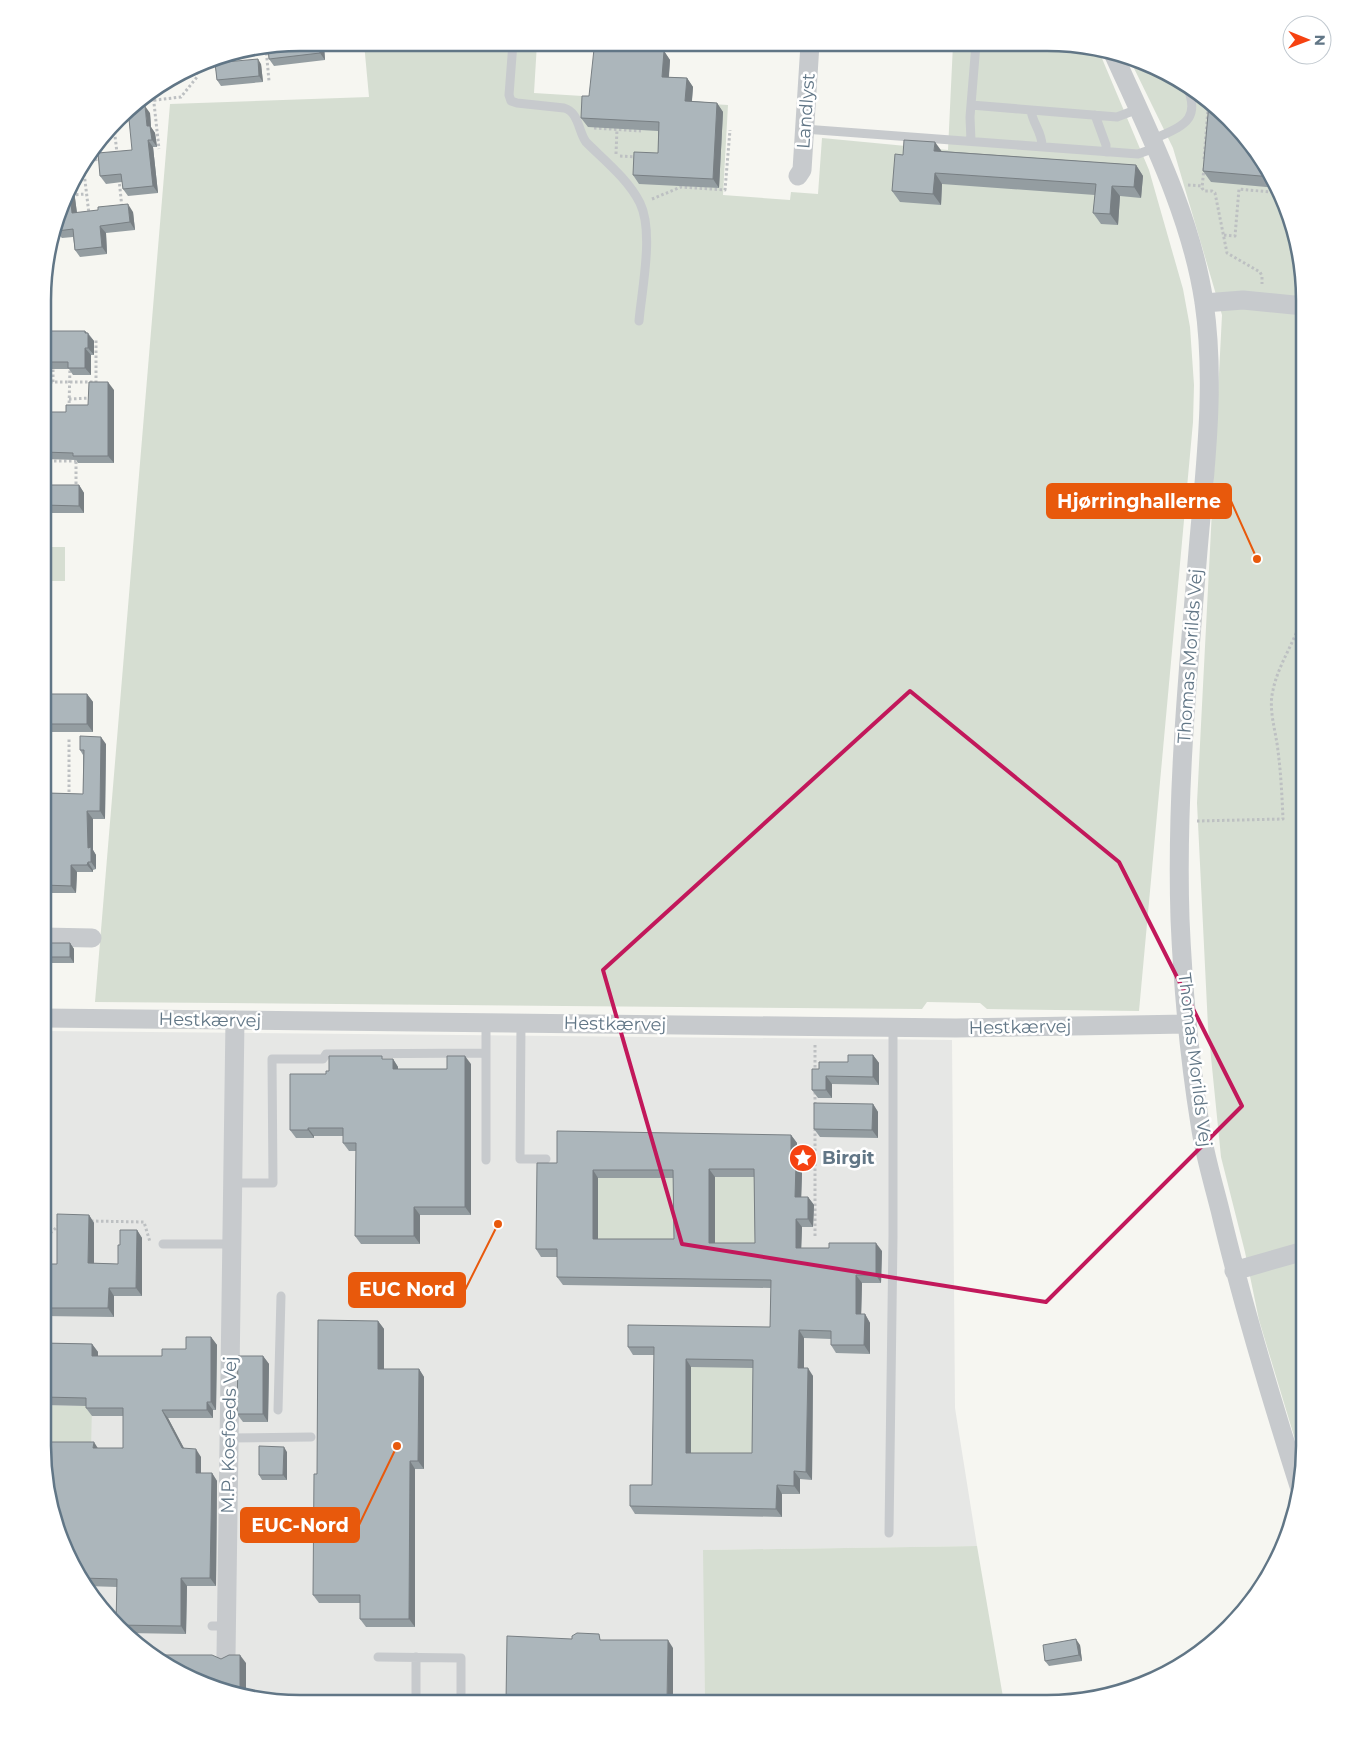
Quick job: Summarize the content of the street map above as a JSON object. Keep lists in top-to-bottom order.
{
  "streets": {
    "street": [
      "Landlyst",
      "Thomas Morilds Vej",
      "Hestkærvej",
      "M.P. Koefoeds Vej"
    ]
  },
  "crossings": [
    ["Thomas Morilds Vej", "Hestkærvej"],
    ["Hestkærvej", "M.P. Koefoeds Vej"]
  ],
  "places": {
    "other": ["Hjørringhallerne", "EUC Nord", "EUC-Nord"],
    "place": ["Birgit"]
  },
  "north": "right"
}
